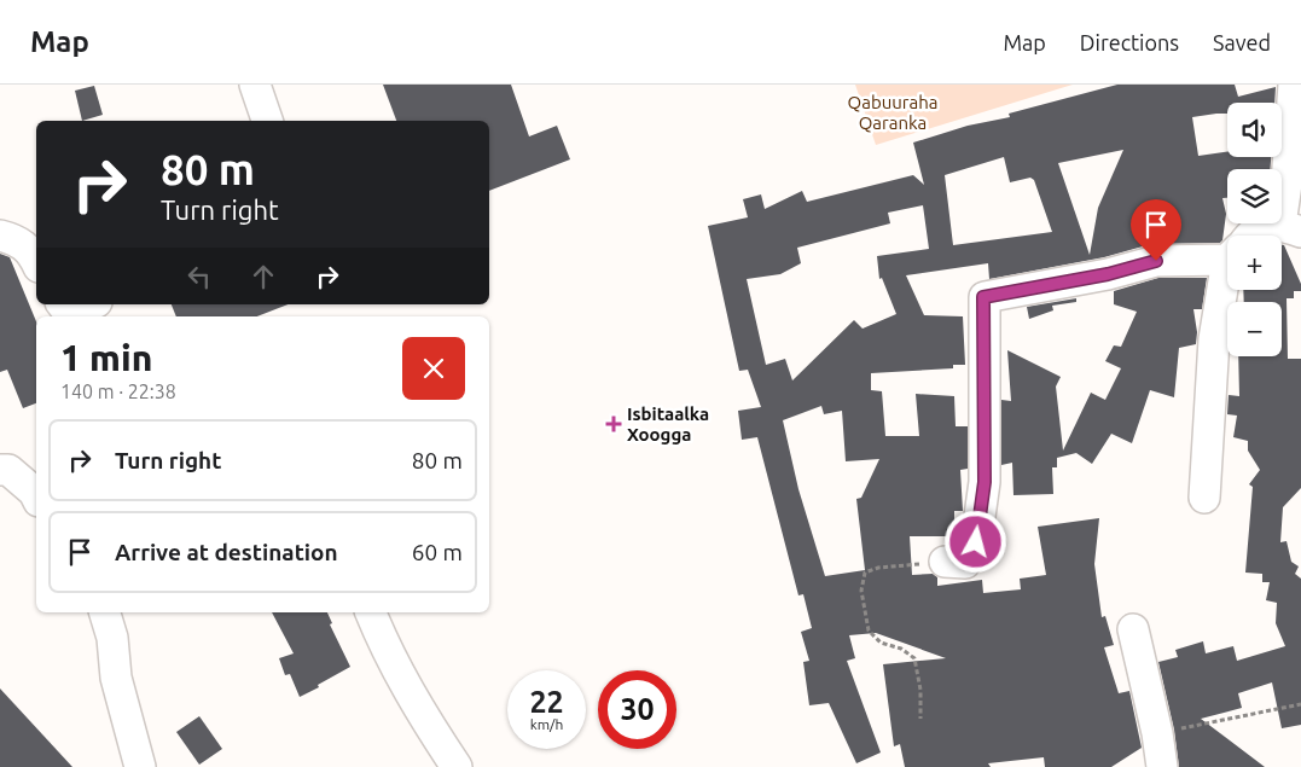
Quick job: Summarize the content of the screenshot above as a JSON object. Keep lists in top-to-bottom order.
{
  "parks": ["Qabuuraha Qaranka"],
  "places": {
    "health": ["Isbitaalka Xoogga"]
  },
  "page": {
    "header": "Map",
    "nav": ["Map", "Directions", "Saved"],
    "map_buttons": ["+", "−"],
    "turn": ["80 m", "Turn right"],
    "heading": ["1 min", "140 m · 22:38"],
    "list": [
      {
        "name": "Turn right",
        "value": "80 m"
      },
      {
        "name": "Arrive at destination",
        "value": "60 m"
      }
    ],
    "speed": "22 km/h",
    "limit": "30"
  }
}
